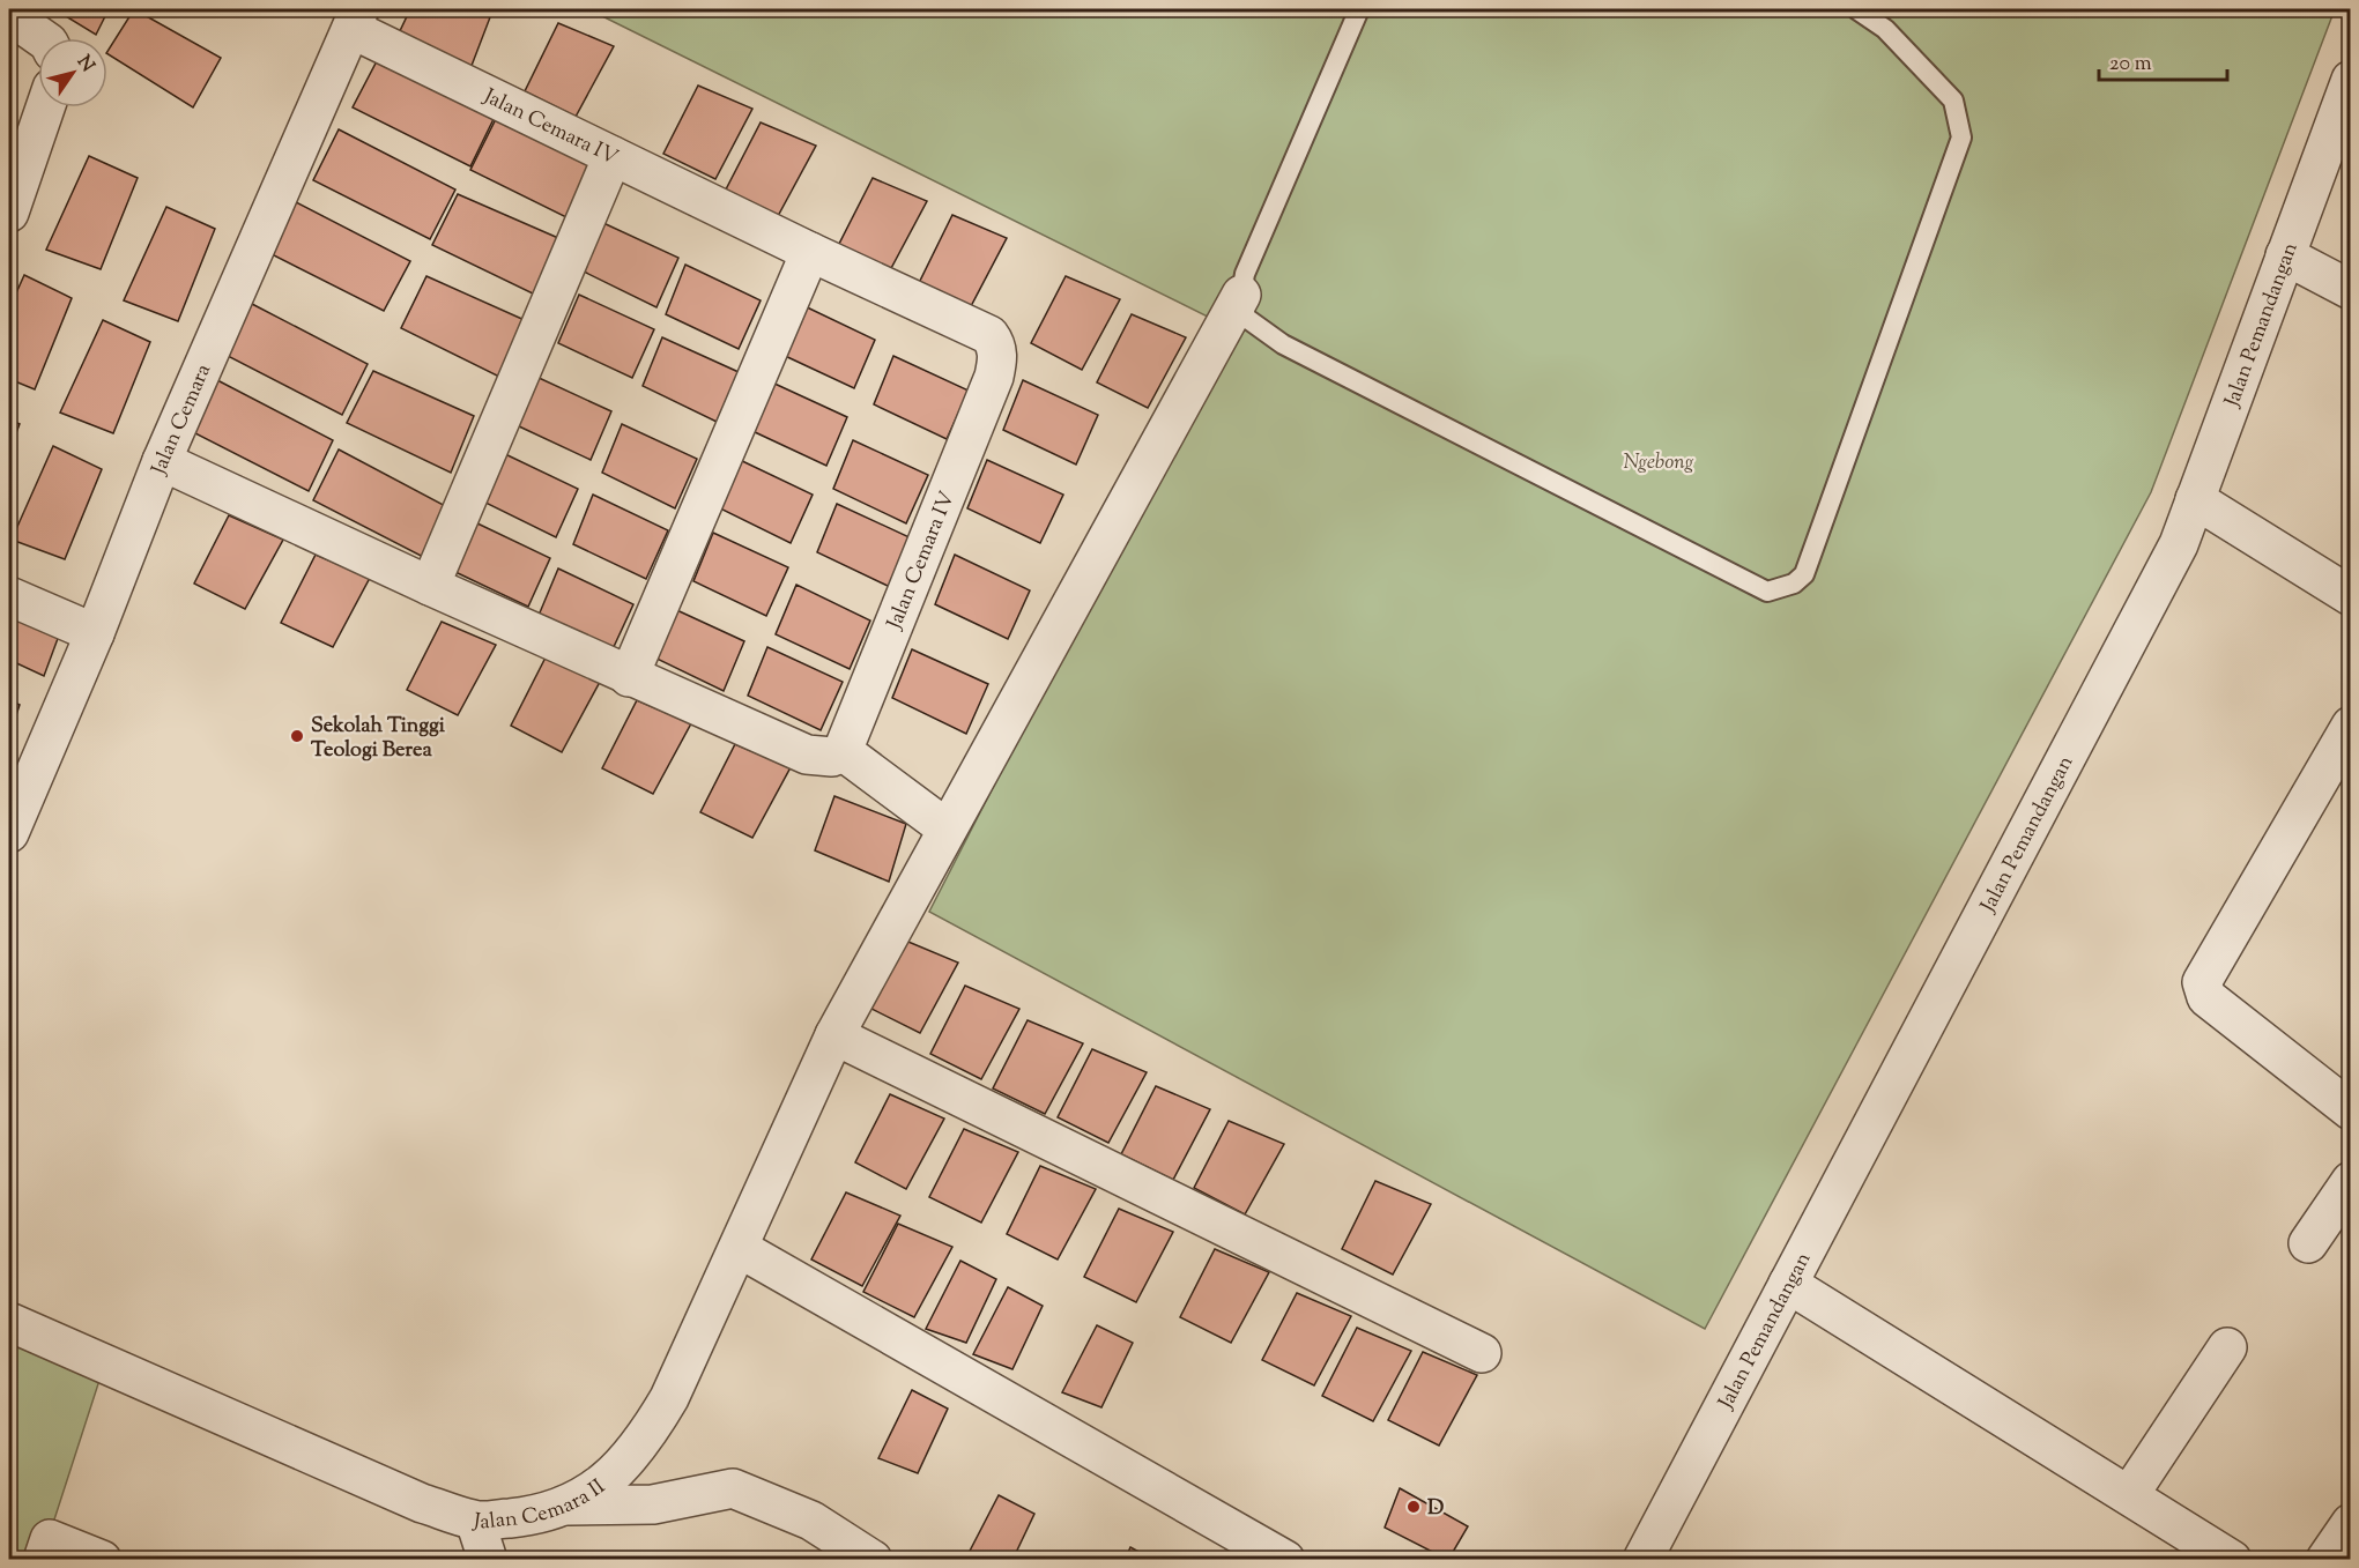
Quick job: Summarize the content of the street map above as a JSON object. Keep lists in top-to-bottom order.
{
  "streets": {
    "street": [
      "Jalan Cemara IV",
      "Jalan Pemandangan",
      "Jalan Cemara",
      "Jalan Cemara II"
    ]
  },
  "crossings": [
    ["Jalan Cemara IV", "Jalan Cemara"]
  ],
  "parks": ["Ngebong"],
  "places": ["Sekolah Tinggi Teologi Berea", "D"],
  "scale_bar": "20 m",
  "north": "top right"
}
